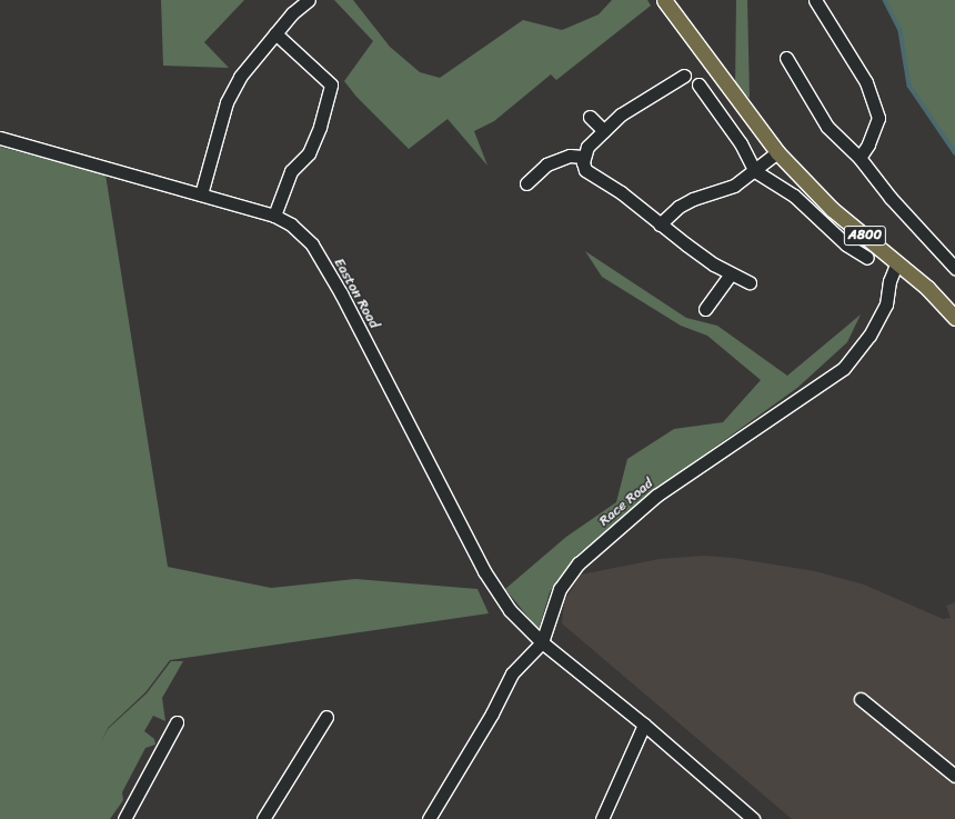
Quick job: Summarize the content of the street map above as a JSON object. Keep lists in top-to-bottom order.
{
  "streets": {
    "main road": ["A800"],
    "street": ["Easton Road", "Race Road"]
  },
  "crossings": [
    ["A800", "Race Road"],
    ["Easton Road", "Race Road"]
  ]
}
